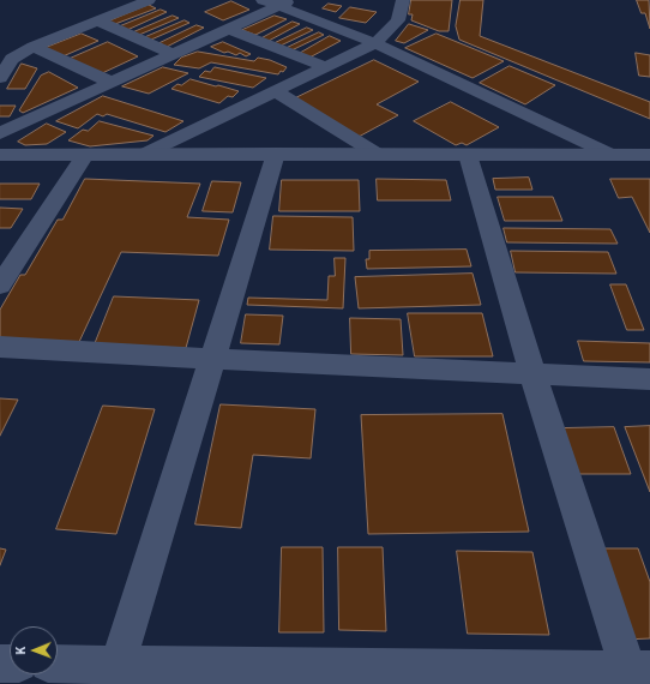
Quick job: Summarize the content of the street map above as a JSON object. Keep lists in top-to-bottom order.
{
  "north": "left"
}
